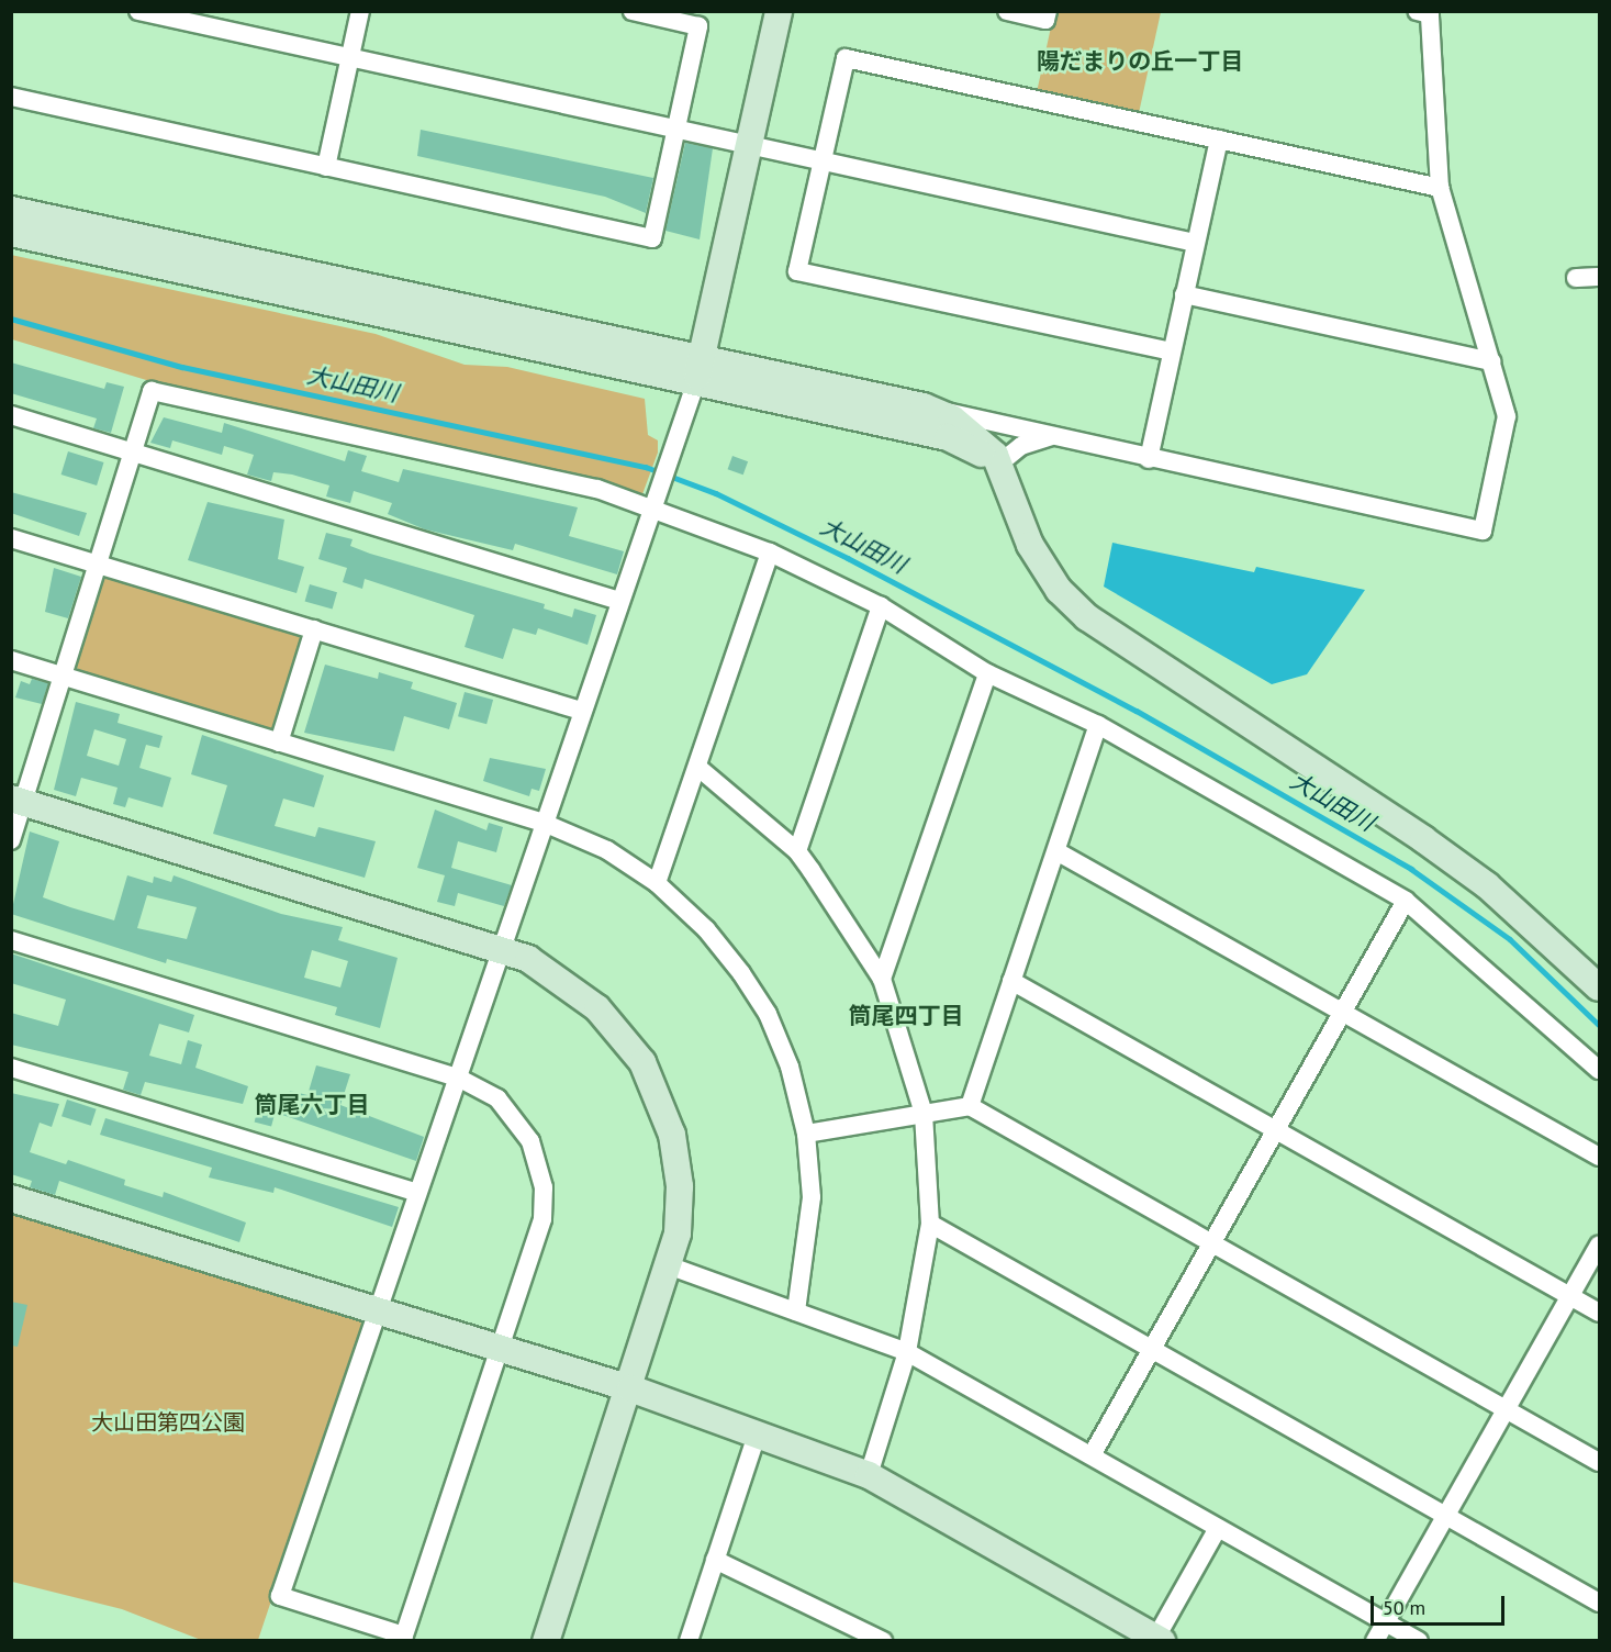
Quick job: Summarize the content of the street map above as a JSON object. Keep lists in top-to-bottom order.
{
  "districts": ["陽だまりの丘一丁目", "筒尾四丁目", "筒尾六丁目"],
  "water": ["大山田川"],
  "parks": ["大山田第四公園"],
  "scale_bar": "50 m"
}
